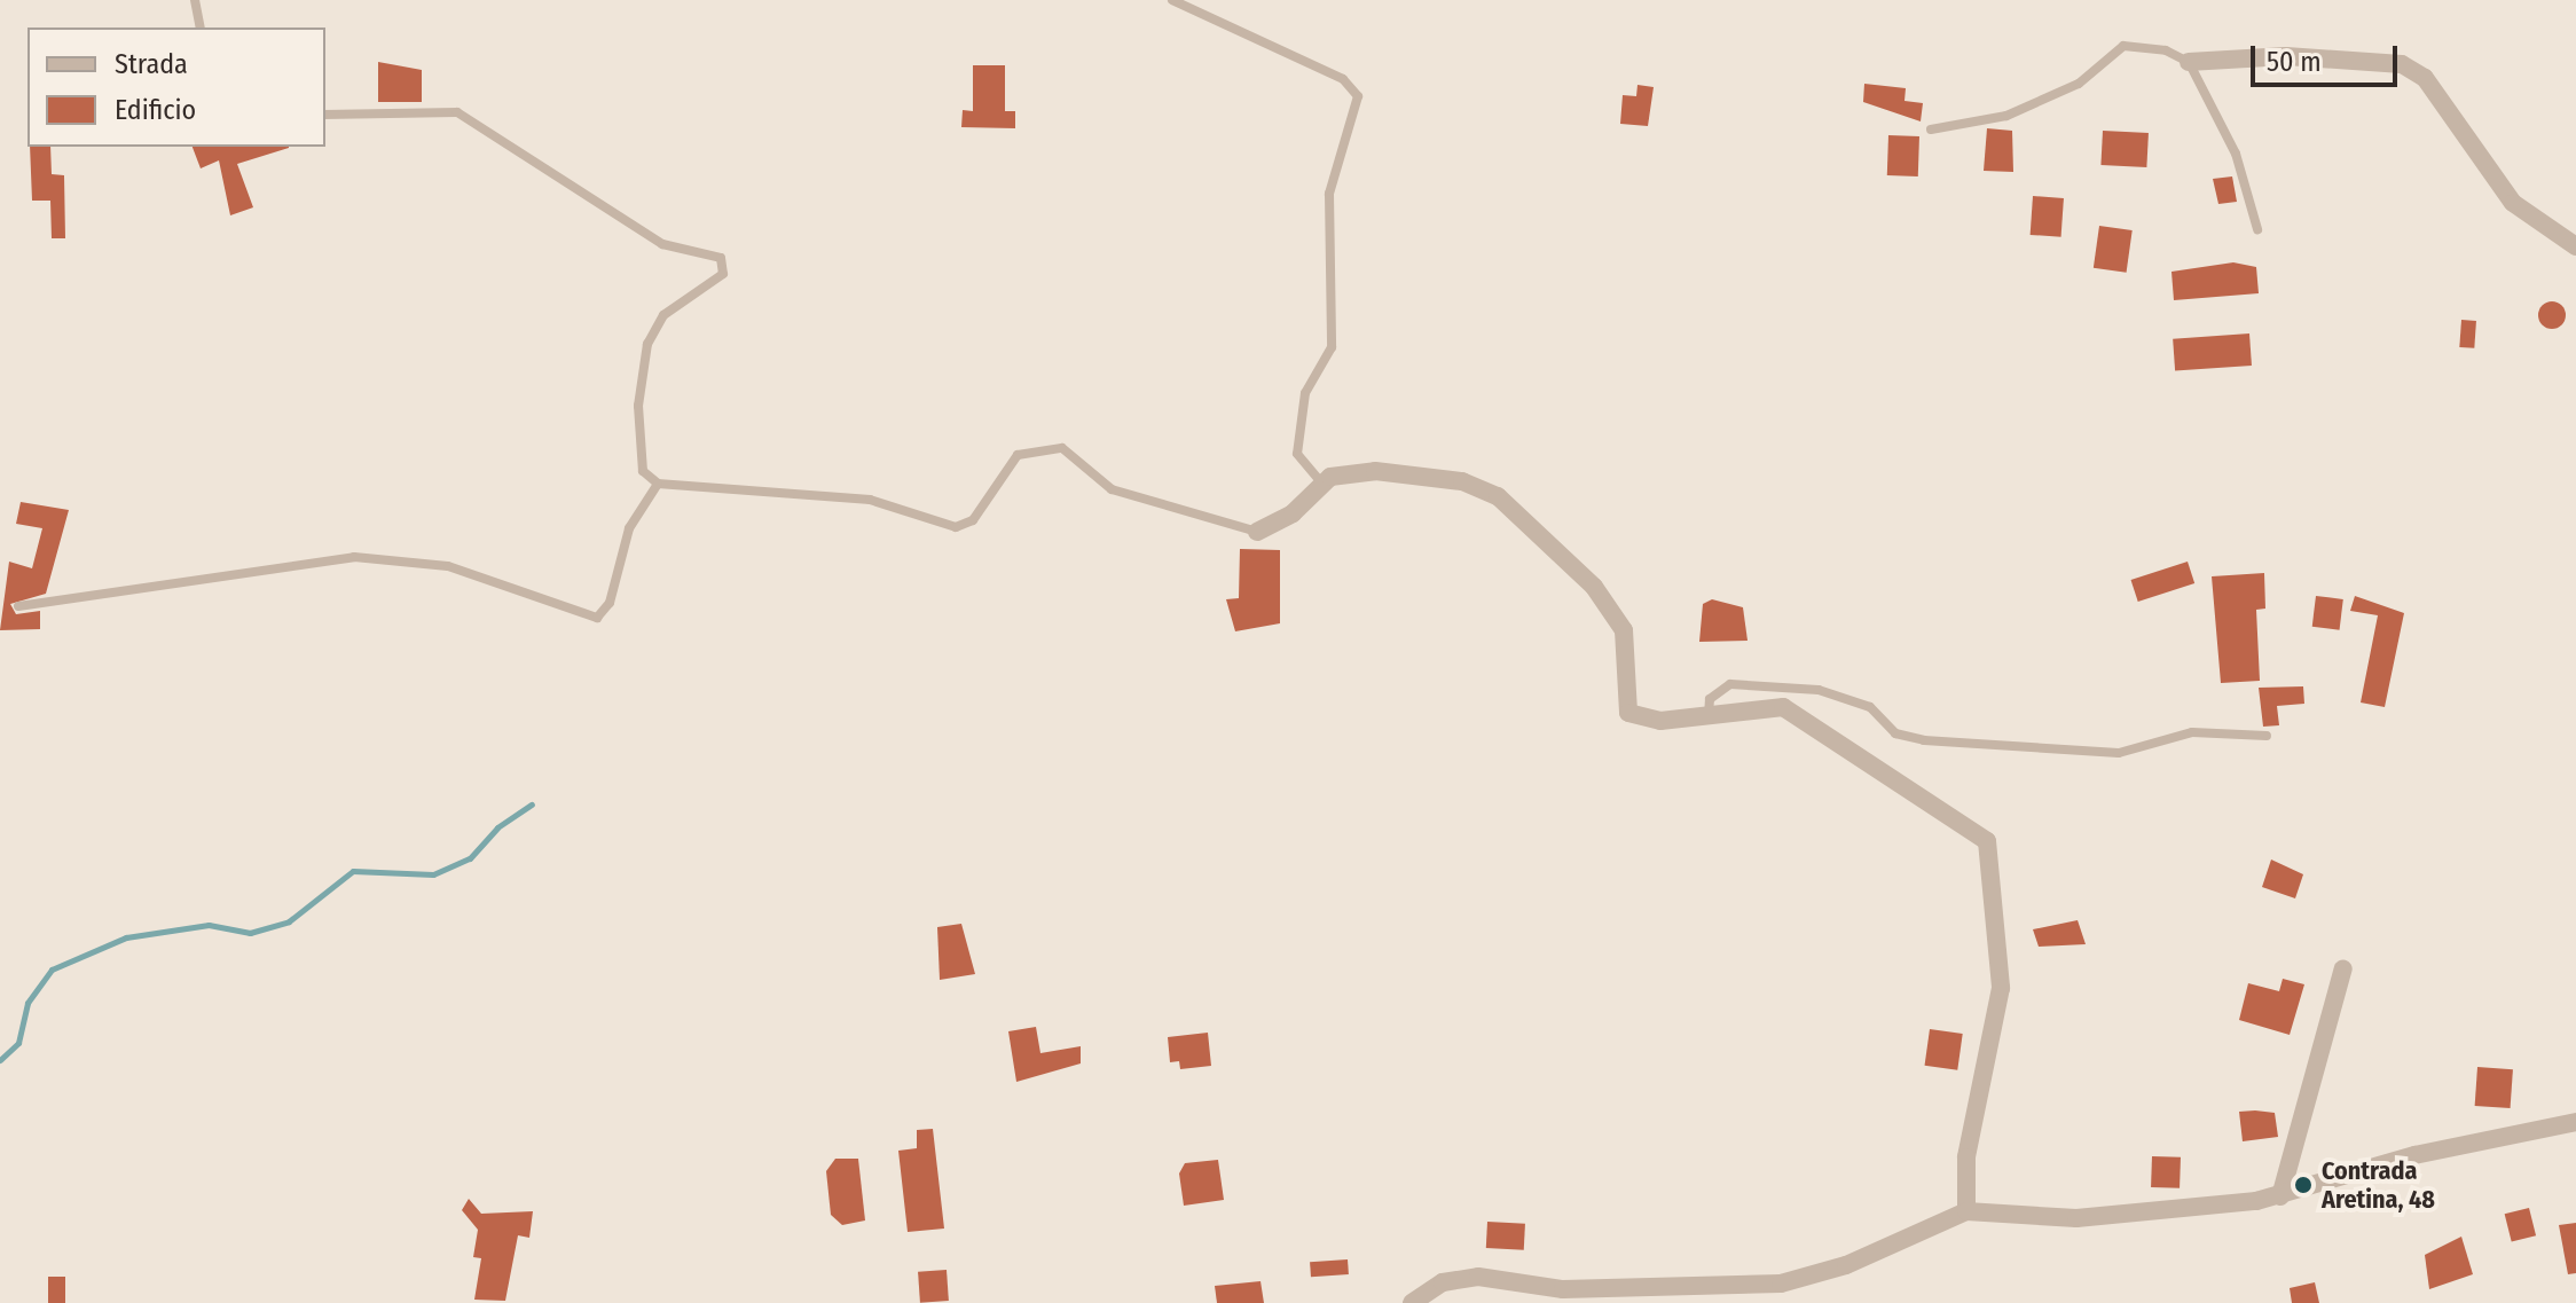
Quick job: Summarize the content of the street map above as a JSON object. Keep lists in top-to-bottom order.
{
  "places": ["Contrada Aretina, 48"],
  "legend": ["Strada", "Edificio"],
  "scale_bar": "50 m"
}
